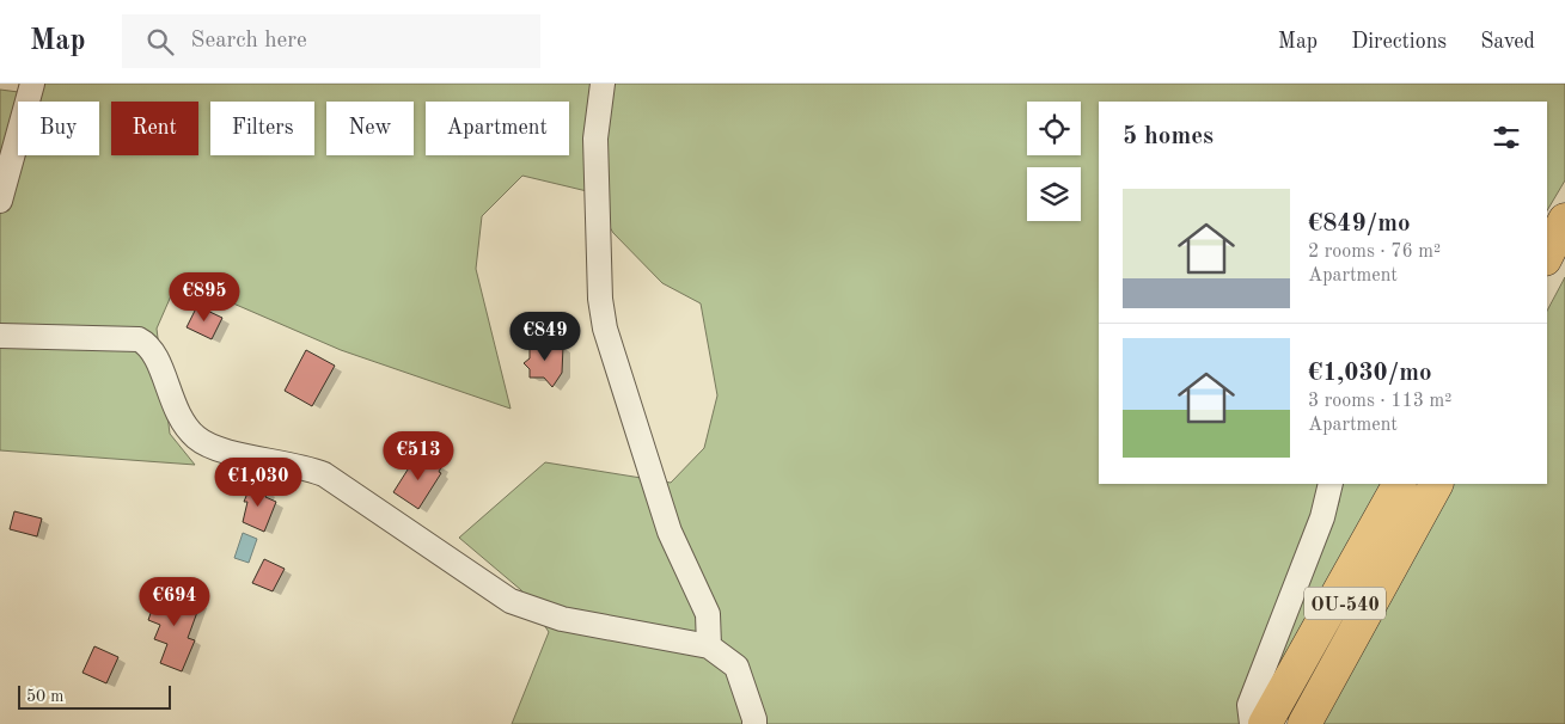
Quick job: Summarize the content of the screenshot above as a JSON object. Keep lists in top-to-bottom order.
{
  "streets": {
    "main road": ["OU-540"]
  },
  "scale_bar": "50 m",
  "page": {
    "header": "Map",
    "search": "Search here",
    "nav": ["Map", "Directions", "Saved"],
    "chip": [
      "Buy",
      "Rent",
      "Filters",
      "New",
      "Apartment"
    ],
    "heading": "5 homes",
    "list": [
      {
        "name": "€849/mo",
        "note": "2 rooms · 76 m² · Apartment"
      },
      {
        "name": "€1,030/mo",
        "note": "3 rooms · 113 m² · Apartment"
      }
    ],
    "price": [
      "€895",
      "€849",
      "€513",
      "€1,030",
      "€694"
    ],
    "scale": "50 m"
  }
}
